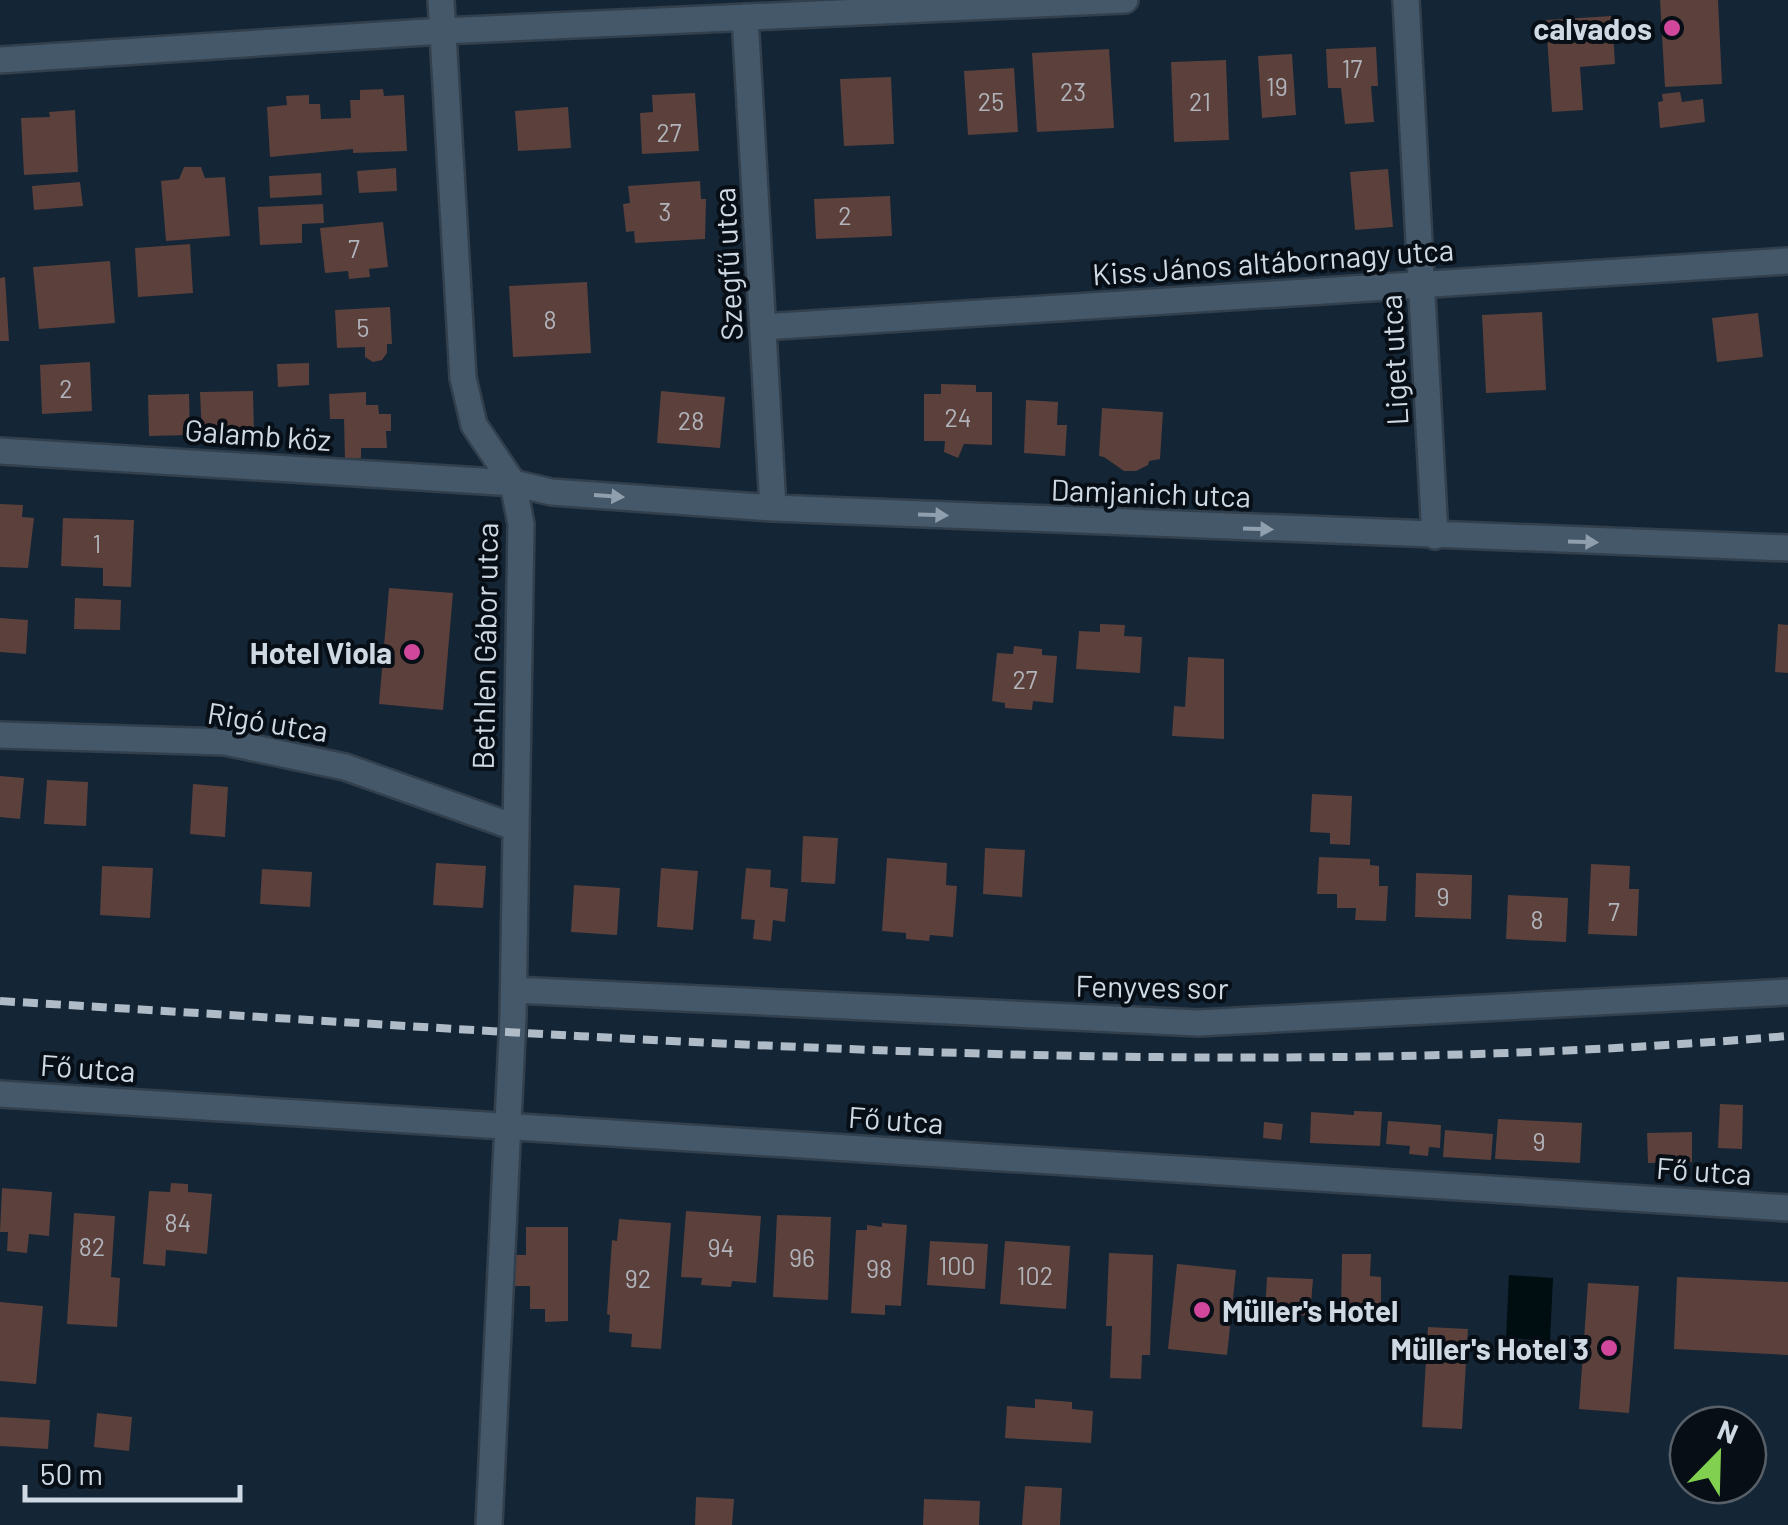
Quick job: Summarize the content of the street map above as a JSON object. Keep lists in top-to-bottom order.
{
  "streets": {
    "street": [
      "Kiss János altábornagy utca",
      "Szegfű utca",
      "Liget utca",
      "Galamb köz",
      "Damjanich utca",
      "Bethlen Gábor utca",
      "Rigó utca",
      "Fenyves sor",
      "Fő utca"
    ]
  },
  "crossings": [
    ["Kiss János altábornagy utca", "Szegfű utca"],
    ["Kiss János altábornagy utca", "Liget utca"],
    ["Szegfű utca", "Damjanich utca"],
    ["Liget utca", "Damjanich utca"],
    ["Galamb köz", "Damjanich utca"],
    ["Galamb köz", "Bethlen Gábor utca"],
    ["Damjanich utca", "Bethlen Gábor utca"],
    ["Bethlen Gábor utca", "Rigó utca"],
    ["Bethlen Gábor utca", "Fenyves sor"],
    ["Bethlen Gábor utca", "Fő utca"]
  ],
  "one_way": ["Damjanich utca"],
  "places": [
    "calvados",
    "Hotel Viola",
    "Müller's Hotel",
    "Müller's Hotel 3"
  ],
  "house_numbers": [
    "17",
    "19",
    "23",
    "25",
    "21",
    "27",
    "3",
    "2",
    "7",
    "8",
    "5",
    "2",
    "24",
    "28",
    "1",
    "27",
    "9",
    "7",
    "8",
    "9",
    "84",
    "82",
    "94",
    "96",
    "100",
    "98",
    "102",
    "92"
  ],
  "scale_bar": "50 m",
  "north": "top right"
}
